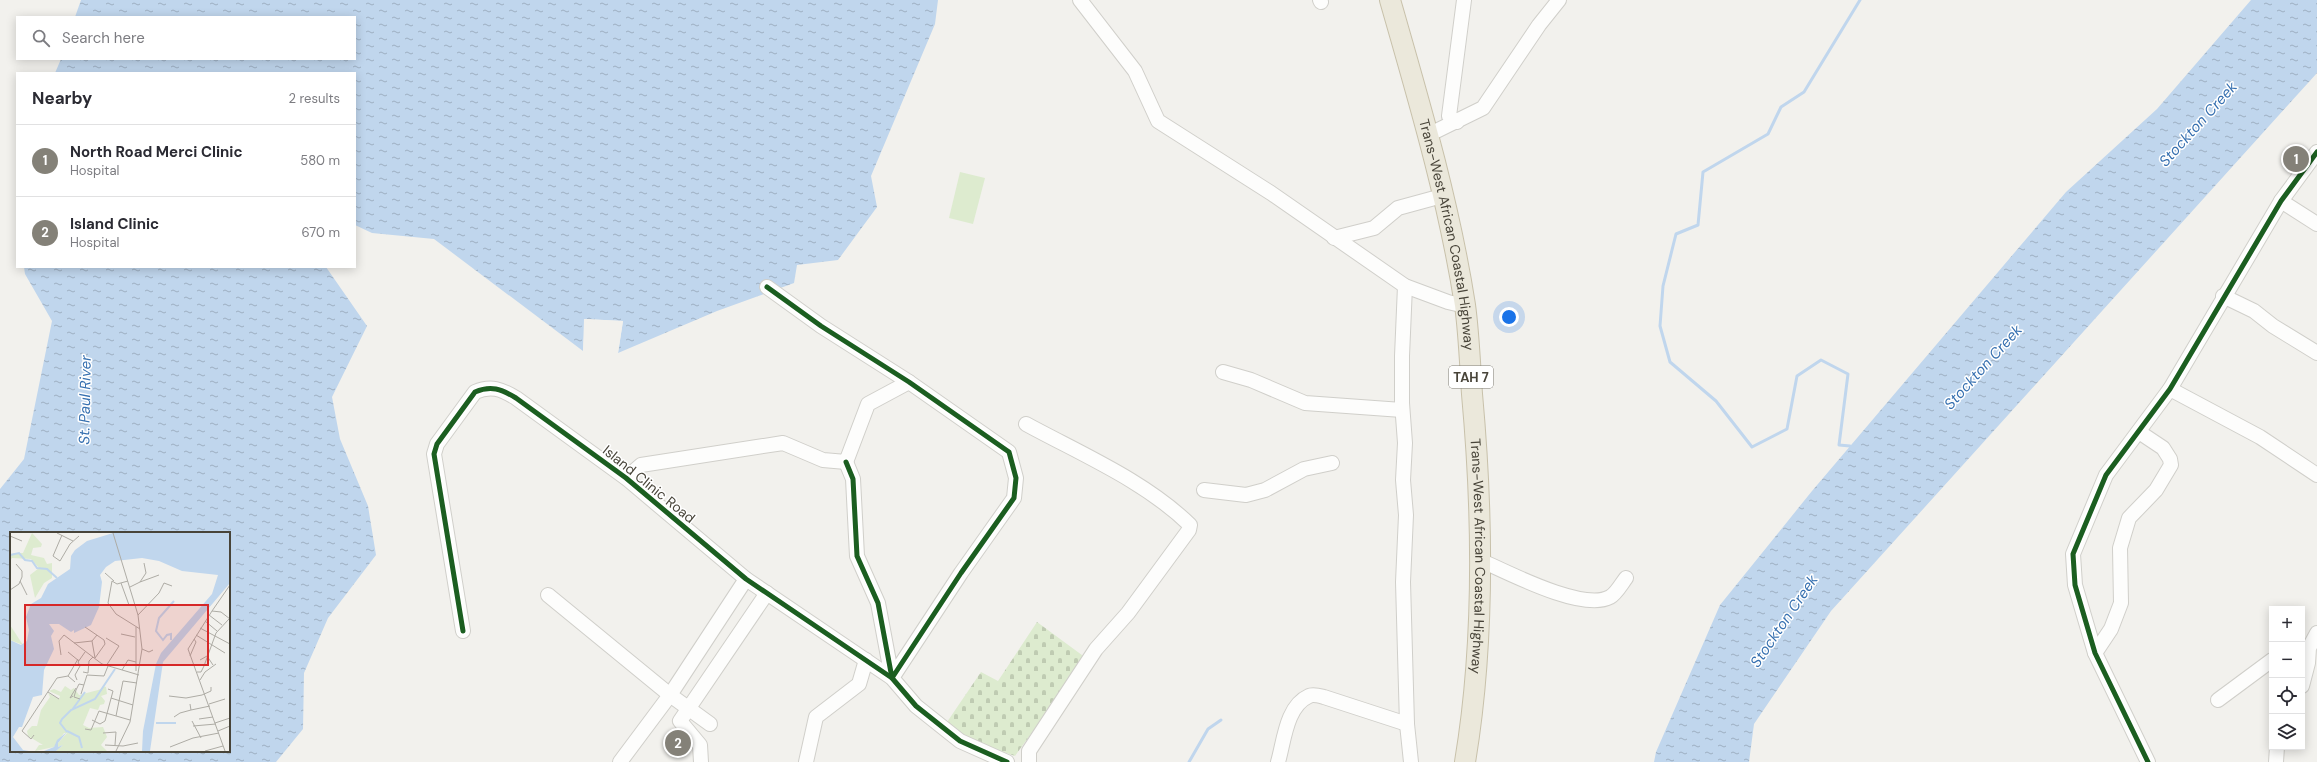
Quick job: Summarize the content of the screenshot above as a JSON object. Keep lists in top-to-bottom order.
{
  "streets": {
    "highway": ["Trans-West African Coastal Highway", "TAH 7"],
    "street": ["Island Clinic Road"]
  },
  "water": ["Stockton Creek", "St. Paul River"],
  "page": {
    "search": "Search here",
    "heading": ["Nearby", "2 results"],
    "list": [
      {
        "mark": "1",
        "name": "North Road Merci Clinic",
        "note": "Hospital",
        "value": "580 m"
      },
      {
        "mark": "2",
        "name": "Island Clinic",
        "note": "Hospital",
        "value": "670 m"
      }
    ],
    "pins": ["1", "2"],
    "map_buttons": ["+", "−"]
  }
}
